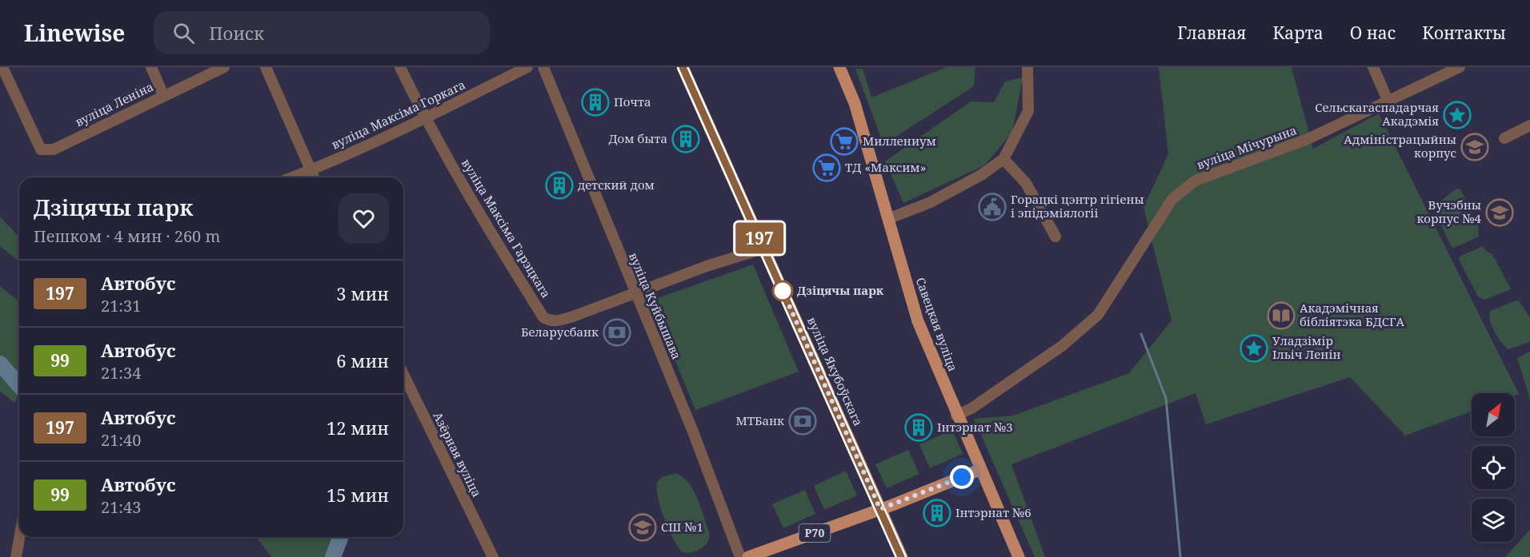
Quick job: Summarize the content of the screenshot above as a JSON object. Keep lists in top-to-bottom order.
{
  "streets": {
    "main road": ["Савецкая вуліца", "вуліца Якубоўскага", "Р70"],
    "street": [
      "вуліца Леніна",
      "вуліца Максіма Горкага",
      "вуліца Мічурына",
      "вуліца Максіма Гарэцкага",
      "вуліца Куйбышава",
      "Азёрная вуліца"
    ]
  },
  "crossings": [
    ["вуліца Максіма Горкага", "вуліца Максіма Гарэцкага"],
    ["вуліца Мічурына", "Савецкая вуліца"],
    ["вуліца Максіма Гарэцкага", "вуліца Куйбышава"],
    ["вуліца Якубоўскага", "Р70"]
  ],
  "places": {
    "building": [
      "Почта",
      "Дом быта",
      "детский дом",
      "Інтэрнат №3",
      "Інтэрнат №6"
    ],
    "place": ["Сельскагаспадарчая Акадэмія", "Уладзімір Ільіч Ленін"],
    "supermarket": ["Миллениум", "ТД «Максим»"],
    "school or university": ["Адміністрацыйны корпус", "Вучэбны корпус №4", "СШ №1"],
    "public building": ["Горацкі цэнтр гігіены і эпідэміялогіі"],
    "other": ["Дзіцячы парк"],
    "library": ["Акадэмічная бібліятэка БДСГА"],
    "bank": ["Беларусбанк", "МТБанк"]
  },
  "lines": ["bus line 197"],
  "north": "top right",
  "page": {
    "header": "Linewise",
    "search": "Поиск",
    "nav": [
      "Главная",
      "Карта",
      "О нас",
      "Контакты"
    ],
    "on_map": "197",
    "heading": ["Дзіцячы парк", "Пешком · 4 мин · 260 m"],
    "list": [
      {
        "mark": "197",
        "name": "Автобус",
        "note": "21:31",
        "value": "3 мин"
      },
      {
        "mark": "99",
        "name": "Автобус",
        "note": "21:34",
        "value": "6 мин"
      },
      {
        "mark": "197",
        "name": "Автобус",
        "note": "21:40",
        "value": "12 мин"
      },
      {
        "mark": "99",
        "name": "Автобус",
        "note": "21:43",
        "value": "15 мин"
      }
    ]
  }
}
